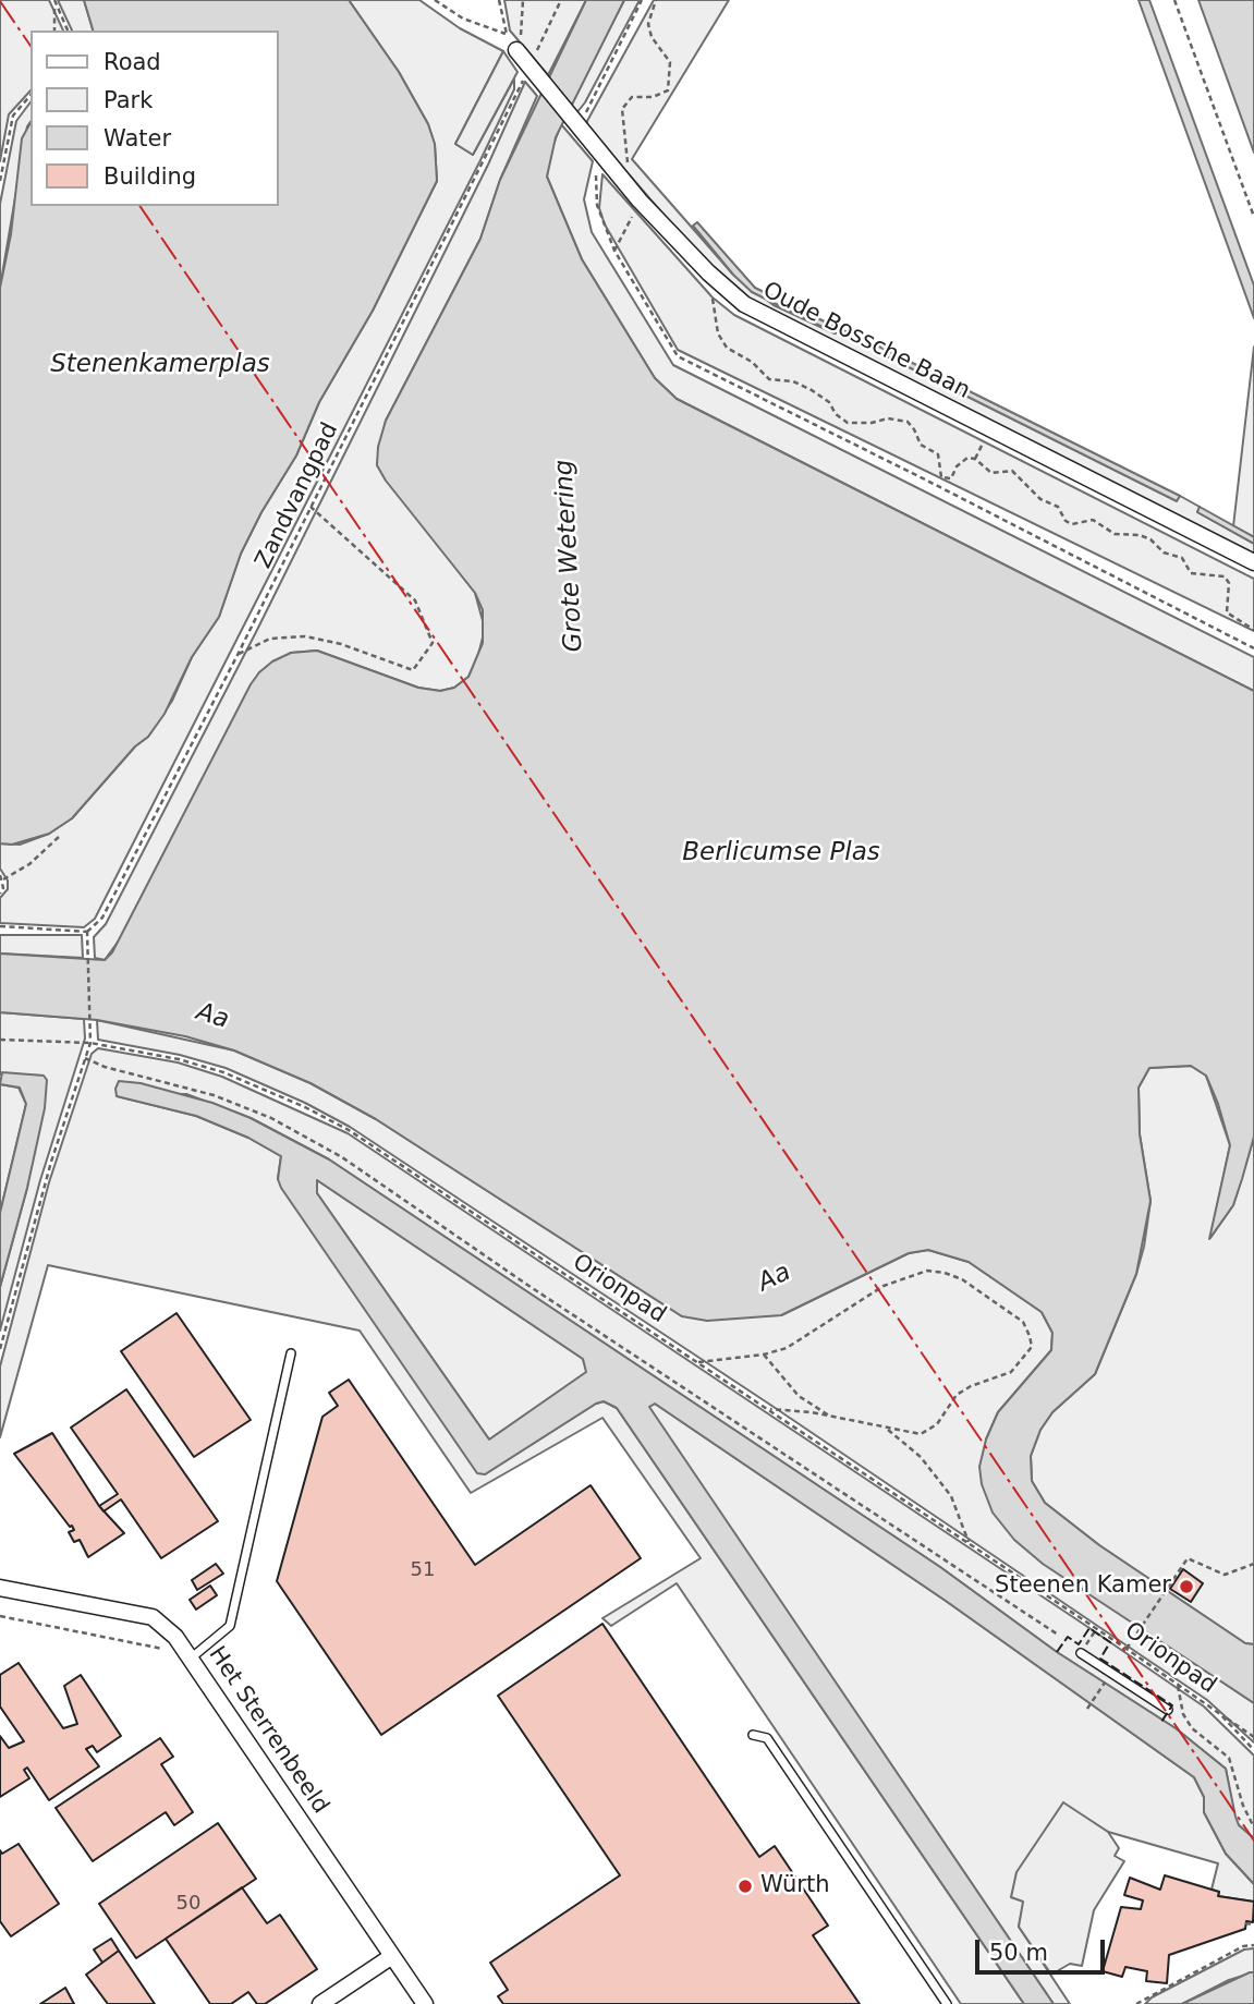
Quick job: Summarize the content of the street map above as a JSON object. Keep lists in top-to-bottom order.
{
  "streets": {
    "street": ["Oude Bossche Baan", "Het Sterrenbeeld"],
    "path": ["Zandvangpad", "Orionpad"]
  },
  "crossings": [
    ["Oude Bossche Baan", "Zandvangpad"]
  ],
  "water": [
    "Stenenkamerplas",
    "Grote Wetering",
    "Berlicumse Plas",
    "Aa"
  ],
  "places": ["Steenen Kamer", "Würth"],
  "house_numbers": ["51", "50"],
  "legend": [
    "Road",
    "Park",
    "Water",
    "Building"
  ],
  "scale_bar": "50 m"
}
